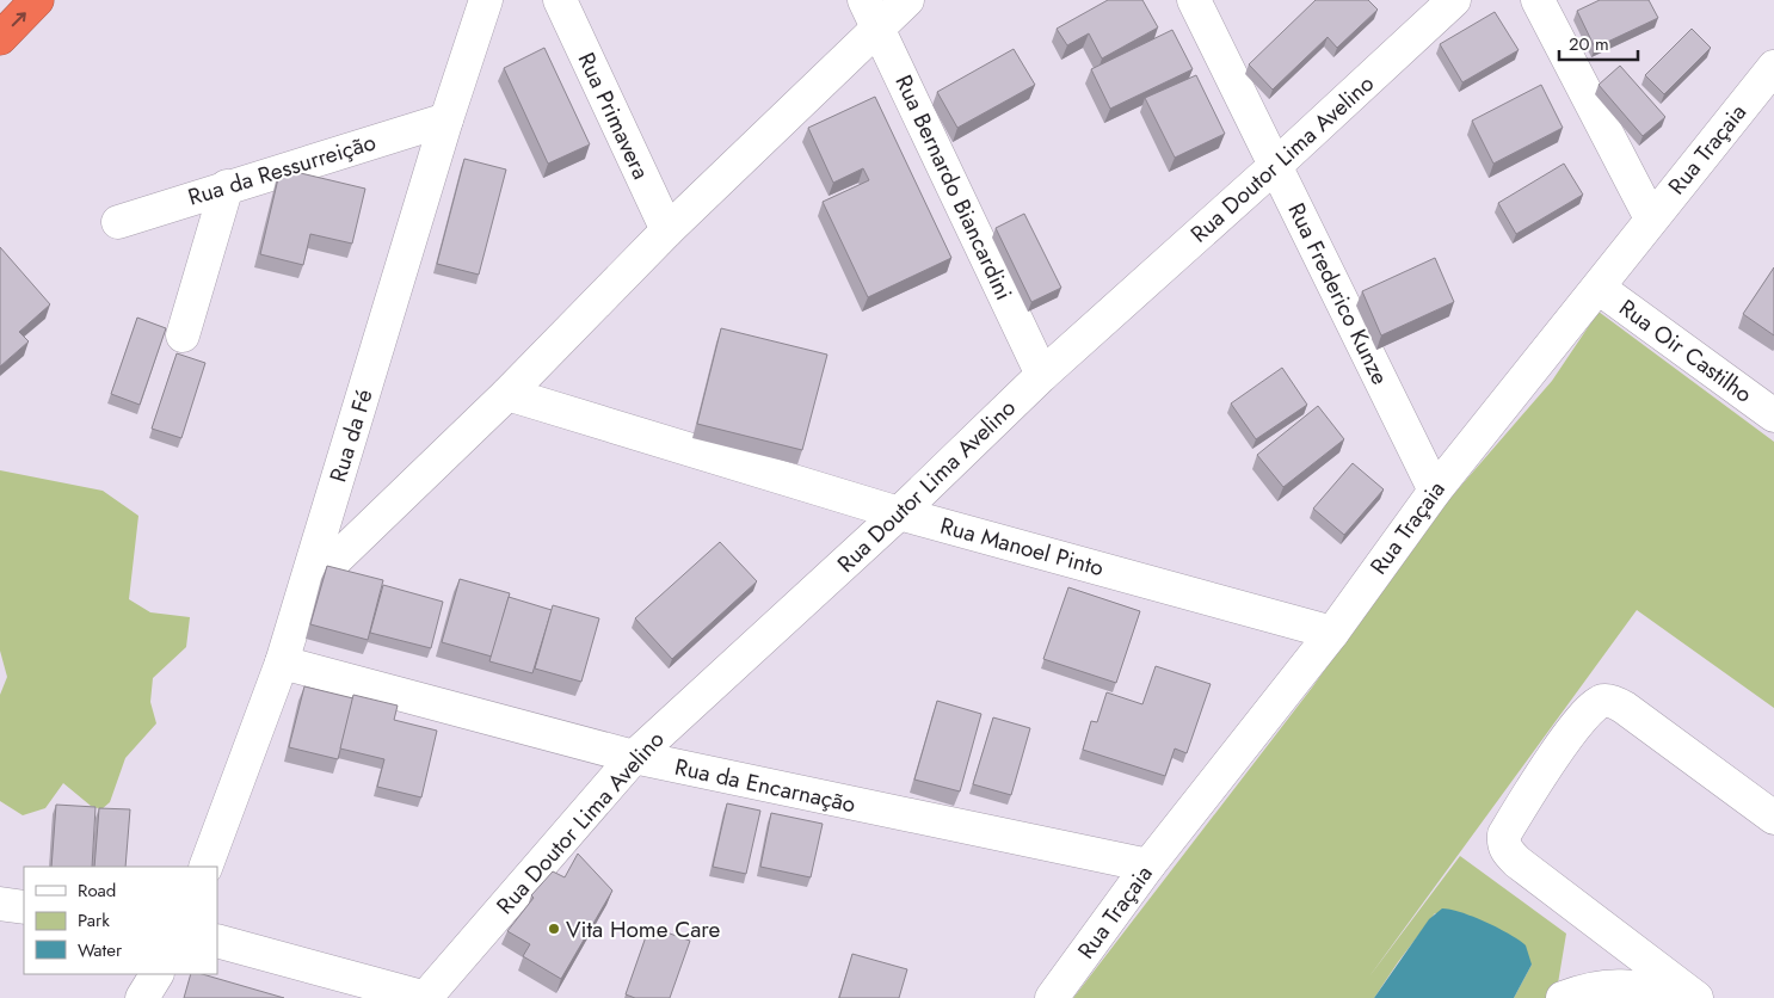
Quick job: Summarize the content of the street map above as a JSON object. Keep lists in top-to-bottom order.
{
  "streets": {
    "street": [
      "Rua Primavera",
      "Rua Traçaia",
      "Rua Doutor Lima Avelino",
      "Rua da Ressurreição",
      "Rua Bernardo Biancardini",
      "Rua Frederico Kunze",
      "Rua Oir Castilho",
      "Rua da Fé",
      "Rua Manoel Pinto",
      "Rua da Encarnação"
    ]
  },
  "crossings": [
    ["Rua Traçaia", "Rua Frederico Kunze"],
    ["Rua Traçaia", "Rua Oir Castilho"],
    ["Rua Traçaia", "Rua Manoel Pinto"],
    ["Rua Traçaia", "Rua da Encarnação"],
    ["Rua Doutor Lima Avelino", "Rua Bernardo Biancardini"],
    ["Rua Doutor Lima Avelino", "Rua Frederico Kunze"],
    ["Rua Doutor Lima Avelino", "Rua Manoel Pinto"],
    ["Rua Doutor Lima Avelino", "Rua da Encarnação"],
    ["Rua da Ressurreição", "Rua da Fé"],
    ["Rua da Fé", "Rua da Encarnação"]
  ],
  "places": ["Vita Home Care"],
  "legend": ["Road", "Park", "Water"],
  "scale_bar": "20 m"
}
